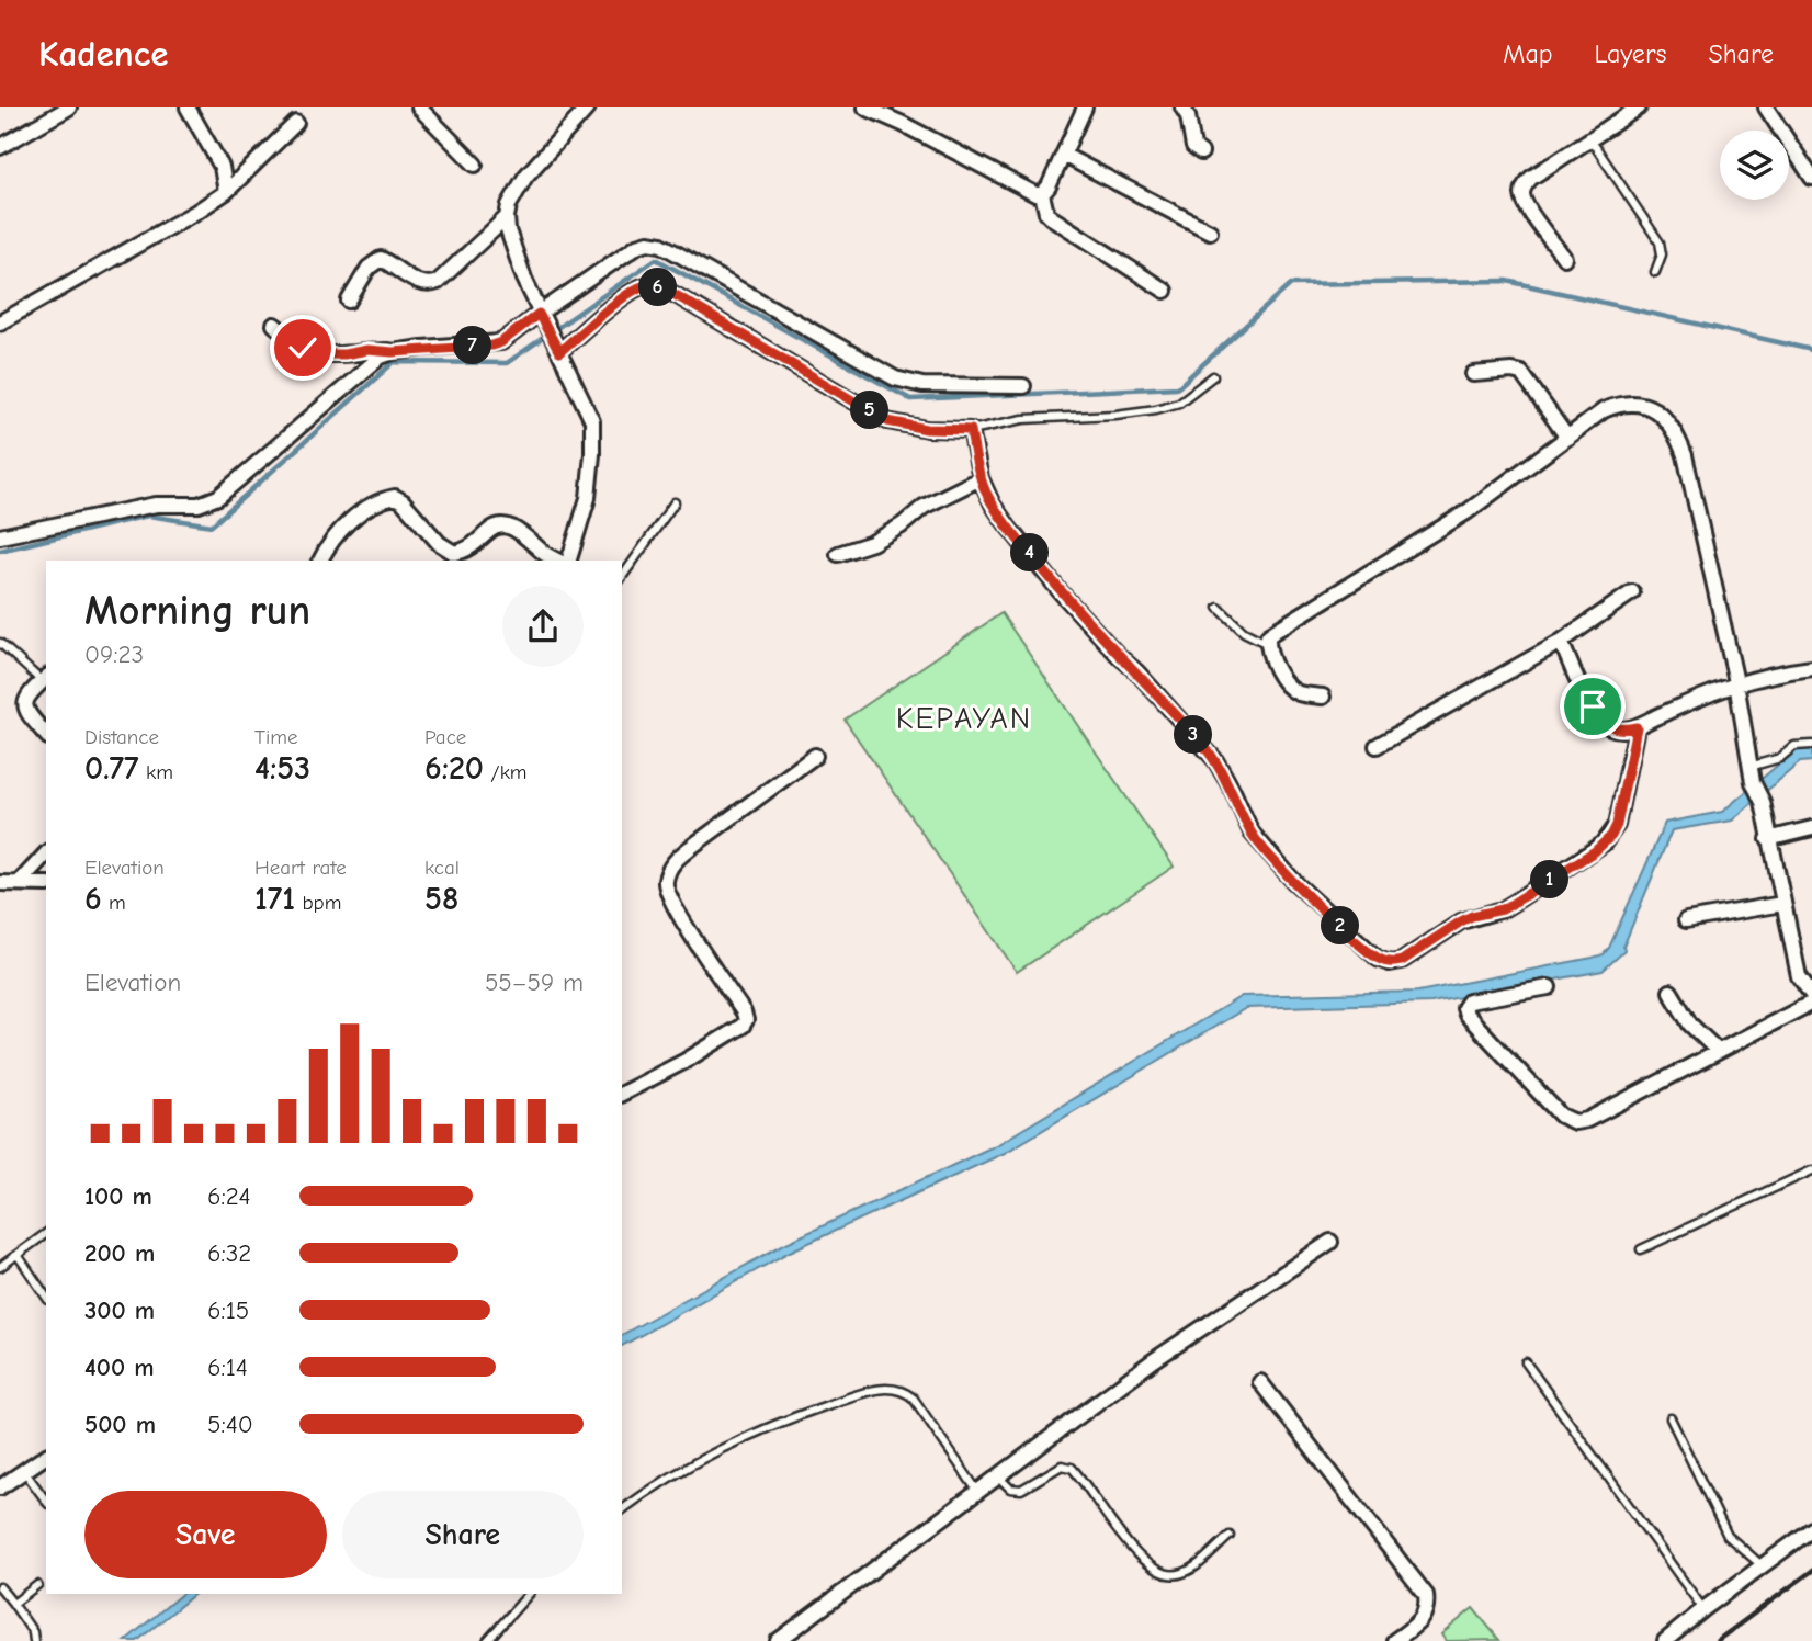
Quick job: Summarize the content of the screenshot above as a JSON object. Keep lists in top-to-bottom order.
{
  "districts": ["KEPAYAN"],
  "page": {
    "header": "Kadence",
    "nav": ["Map", "Layers", "Share"],
    "pins": [
      "6",
      "7",
      "5",
      "4",
      "3",
      "1",
      "2"
    ],
    "heading": ["Morning run", "09:23"],
    "stats": [
      ["Distance", "0.77 km"],
      ["Time", "4:53"],
      ["Pace", "6:20 /km"],
      ["Elevation", "6 m"],
      ["Heart rate", "171 bpm"],
      ["kcal", "58"]
    ],
    "chart": ["Elevation", "55–59 m"],
    "list": [
      {
        "name": "100 m",
        "note": "6:24"
      },
      {
        "name": "200 m",
        "note": "6:32"
      },
      {
        "name": "300 m",
        "note": "6:15"
      },
      {
        "name": "400 m",
        "note": "6:14"
      },
      {
        "name": "500 m",
        "note": "5:40"
      }
    ],
    "buttons": ["Save", "Share"]
  }
}
